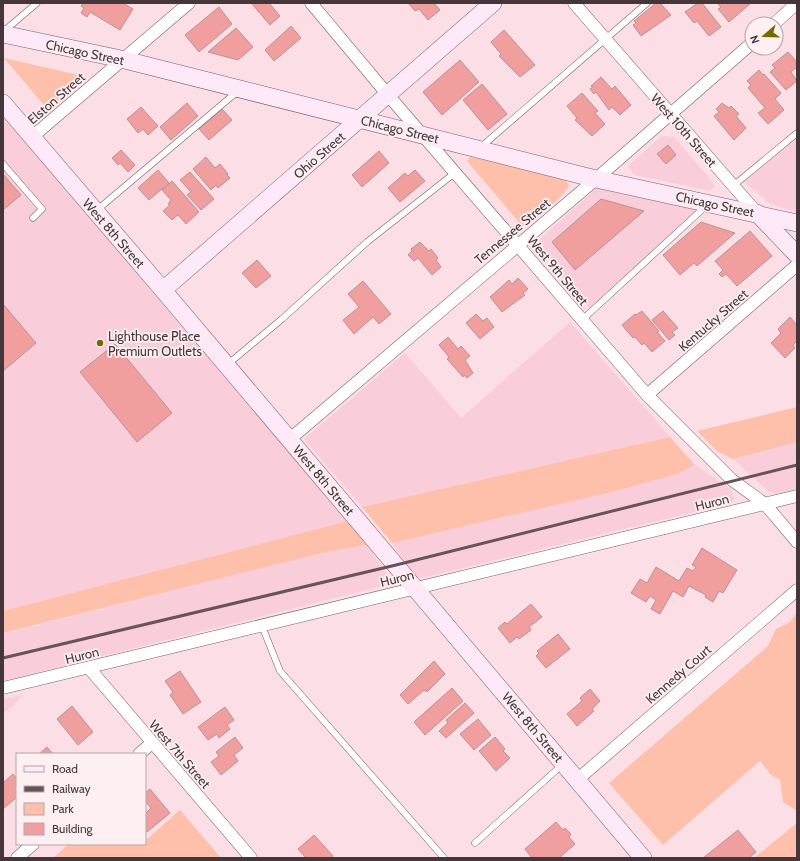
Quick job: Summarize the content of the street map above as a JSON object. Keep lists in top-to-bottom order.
{
  "streets": {
    "street": [
      "Chicago Street",
      "Elston Street",
      "West 10th Street",
      "Ohio Street",
      "Tennessee Street",
      "West 8th Street",
      "West 9th Street",
      "Kentucky Street",
      "Huron",
      "Kennedy Court",
      "West 7th Street"
    ]
  },
  "crossings": [
    ["Chicago Street", "Elston Street"],
    ["Chicago Street", "West 10th Street"],
    ["Chicago Street", "Ohio Street"],
    ["Chicago Street", "Tennessee Street"],
    ["Chicago Street", "West 9th Street"],
    ["Elston Street", "West 8th Street"],
    ["West 10th Street", "Tennessee Street"],
    ["Ohio Street", "West 8th Street"],
    ["Ohio Street", "West 9th Street"],
    ["Tennessee Street", "West 8th Street"],
    ["Tennessee Street", "West 9th Street"],
    ["West 8th Street", "Huron"],
    ["West 8th Street", "Kennedy Court"],
    ["West 9th Street", "Kentucky Street"],
    ["West 9th Street", "Huron"],
    ["Huron", "West 7th Street"]
  ],
  "places": ["Lighthouse Place Premium Outlets"],
  "legend": [
    "Road",
    "Railway",
    "Park",
    "Building"
  ],
  "north": "left"
}
